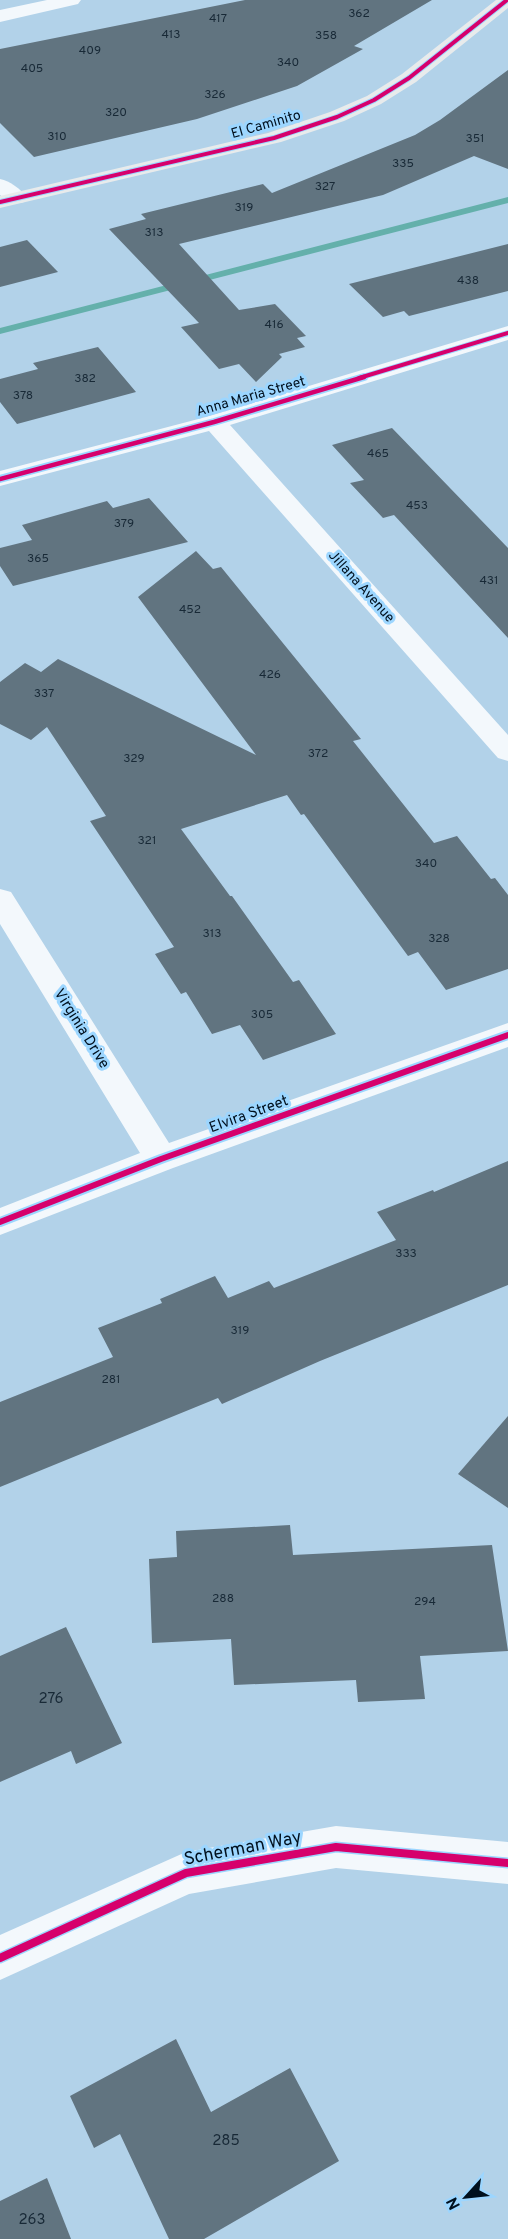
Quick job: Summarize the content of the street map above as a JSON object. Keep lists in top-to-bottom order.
{
  "streets": {
    "street": [
      "El Caminito",
      "Anna Maria Street",
      "Jillana Avenue",
      "Virginia Drive",
      "Elvira Street",
      "Scherman Way"
    ]
  },
  "crossings": [
    ["Anna Maria Street", "Jillana Avenue"],
    ["Virginia Drive", "Elvira Street"]
  ],
  "house_numbers": [
    "362",
    "417",
    "413",
    "358",
    "409",
    "340",
    "405",
    "326",
    "320",
    "310",
    "351",
    "335",
    "327",
    "319",
    "313",
    "438",
    "416",
    "382",
    "378",
    "465",
    "453",
    "379",
    "365",
    "431",
    "452",
    "426",
    "337",
    "372",
    "329",
    "321",
    "340",
    "313",
    "328",
    "305",
    "333",
    "319",
    "281",
    "288",
    "294",
    "276",
    "285",
    "263"
  ],
  "north": "bottom left"
}
